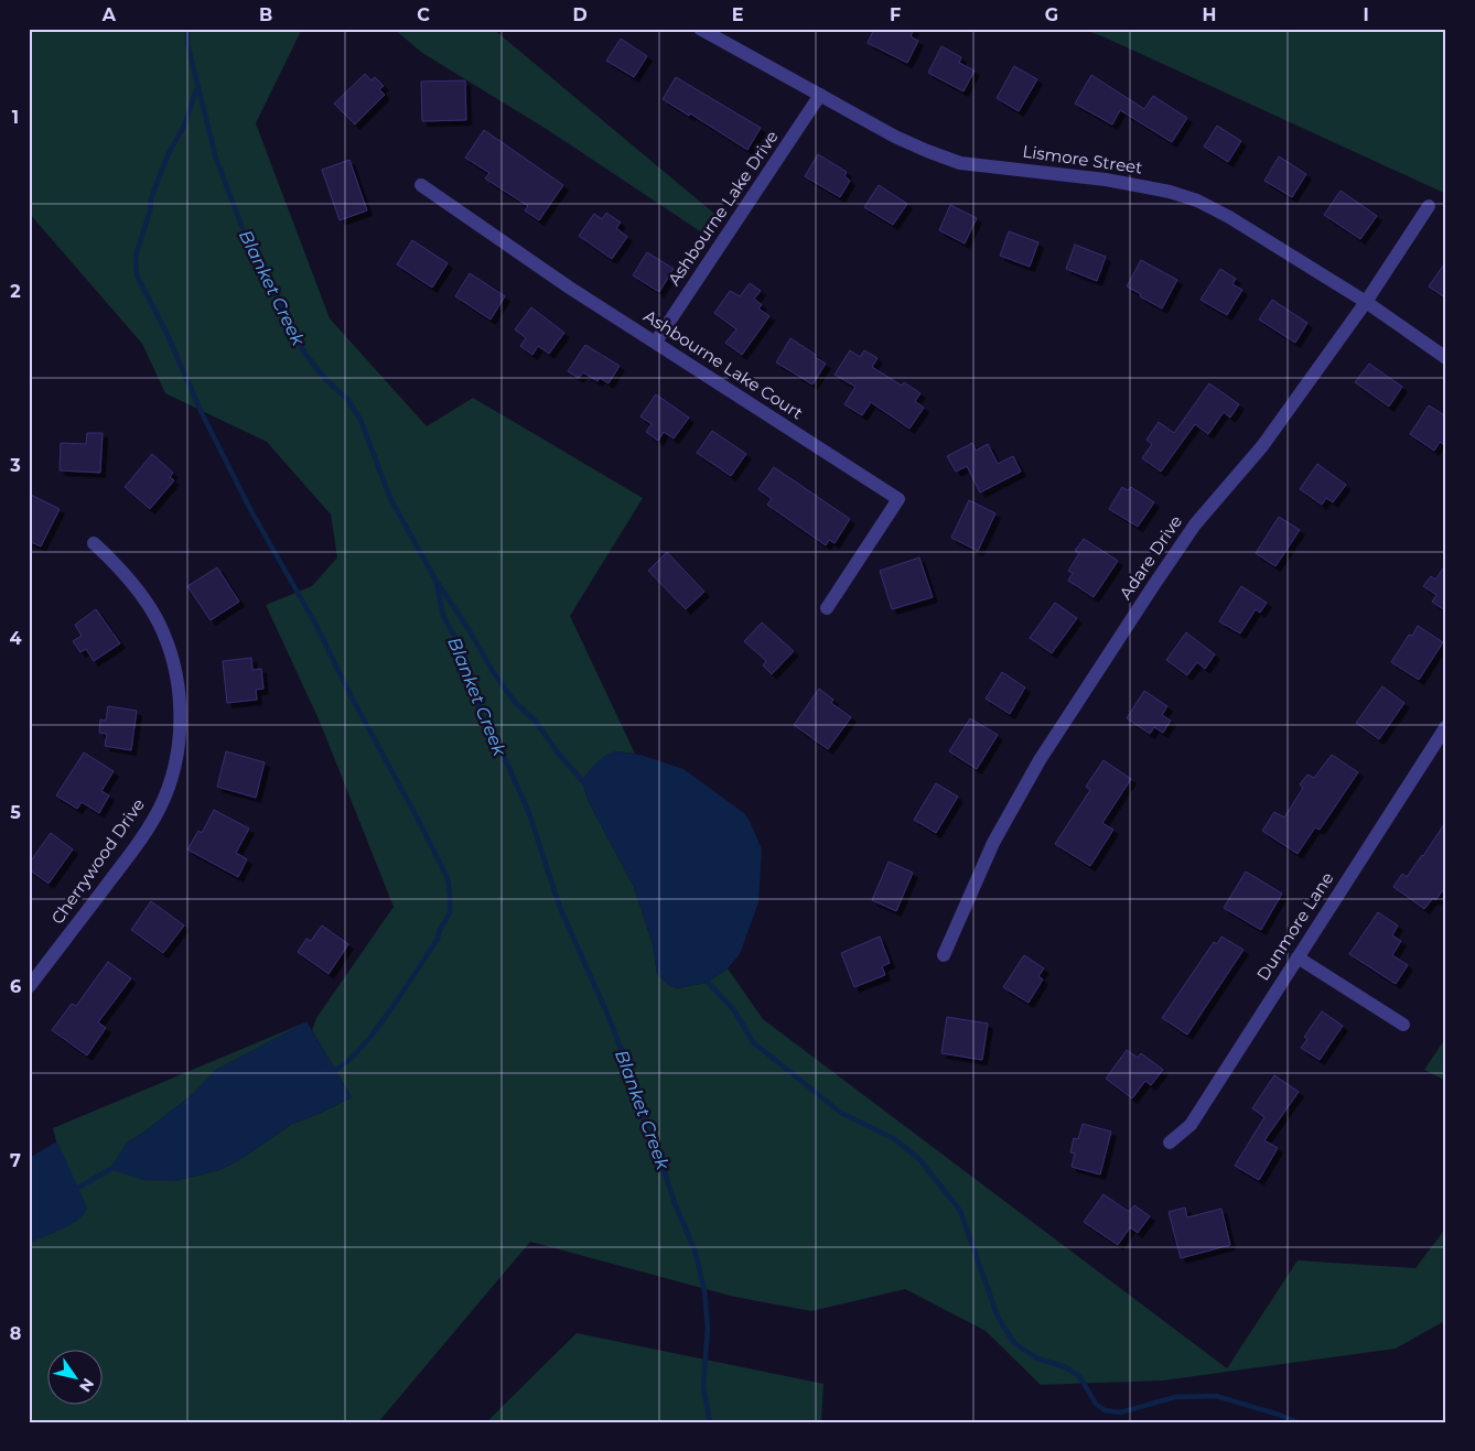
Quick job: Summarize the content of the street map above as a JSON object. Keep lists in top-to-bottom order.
{
  "streets": {
    "street": [
      "Lismore Street",
      "Ashbourne Lake Drive",
      "Ashbourne Lake Court",
      "Adare Drive",
      "Cherrywood Drive",
      "Dunmore Lane"
    ]
  },
  "crossings": [
    ["Lismore Street", "Ashbourne Lake Drive"],
    ["Lismore Street", "Adare Drive"],
    ["Ashbourne Lake Drive", "Ashbourne Lake Court"]
  ],
  "water": ["Blanket Creek"],
  "north": "bottom right",
  "grid": {
    "columns": [
      "A",
      "B",
      "C",
      "D",
      "E",
      "F",
      "G",
      "H",
      "I"
    ],
    "rows": [
      "1",
      "2",
      "3",
      "4",
      "5",
      "6",
      "7",
      "8"
    ]
  }
}
